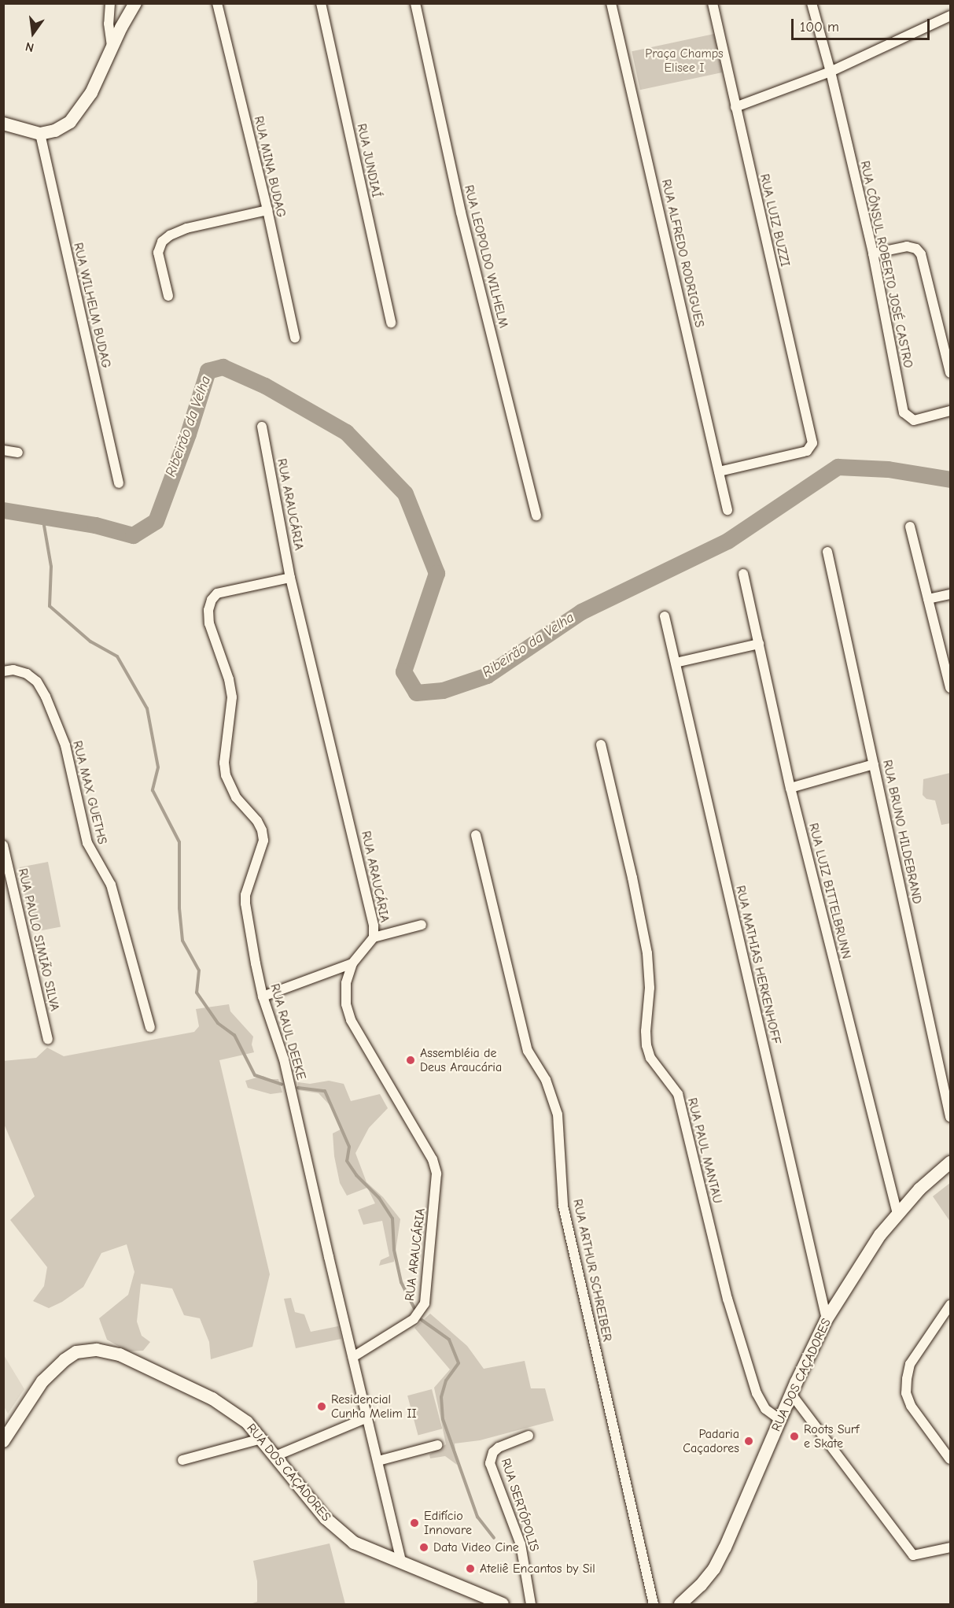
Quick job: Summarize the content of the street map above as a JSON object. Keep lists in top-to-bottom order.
{
  "streets": {
    "main road": ["RUA DOS CAÇADORES"],
    "street": [
      "RUA JUNDIAÍ",
      "RUA MINA BUDAG",
      "RUA LUIZ BUZZI",
      "RUA ALFREDO RODRIGUES",
      "RUA LEOPOLDO WILHELM",
      "RUA CÔNSUL ROBERTO JOSÉ CASTRO",
      "RUA WILHELM BUDAG",
      "RUA ARAUCÁRIA",
      "RUA MAX GUETHS",
      "RUA BRUNO HILDEBRAND",
      "RUA LUIZ BITTELBRUNN",
      "RUA PAULO SIMIÃO SILVA",
      "RUA MATHIAS HERKENHOFF",
      "RUA RAUL DEEKE",
      "RUA PAUL MANTAU",
      "RUA ARTHUR SCHREIBER",
      "RUA SERTÓPOLIS"
    ]
  },
  "crossings": [
    ["RUA LUIZ BUZZI", "RUA ALFREDO RODRIGUES"],
    ["RUA ARAUCÁRIA", "RUA RAUL DEEKE"],
    ["RUA LUIZ BITTELBRUNN", "RUA DOS CAÇADORES"],
    ["RUA MATHIAS HERKENHOFF", "RUA DOS CAÇADORES"],
    ["RUA RAUL DEEKE", "RUA DOS CAÇADORES"],
    ["RUA PAUL MANTAU", "RUA DOS CAÇADORES"]
  ],
  "water": ["Ribeirão da Velha"],
  "parks": ["Praça Champs Elisee I"],
  "places": [
    "Assembléia de Deus Araucária",
    "Residencial Cunha Melim II",
    "Roots Surf e Skate",
    "Padaria Caçadores",
    "Edifício Innovare",
    "Data Video Cine",
    "Ateliê Encantos by Sil"
  ],
  "scale_bar": "100 m",
  "north": "bottom"
}
